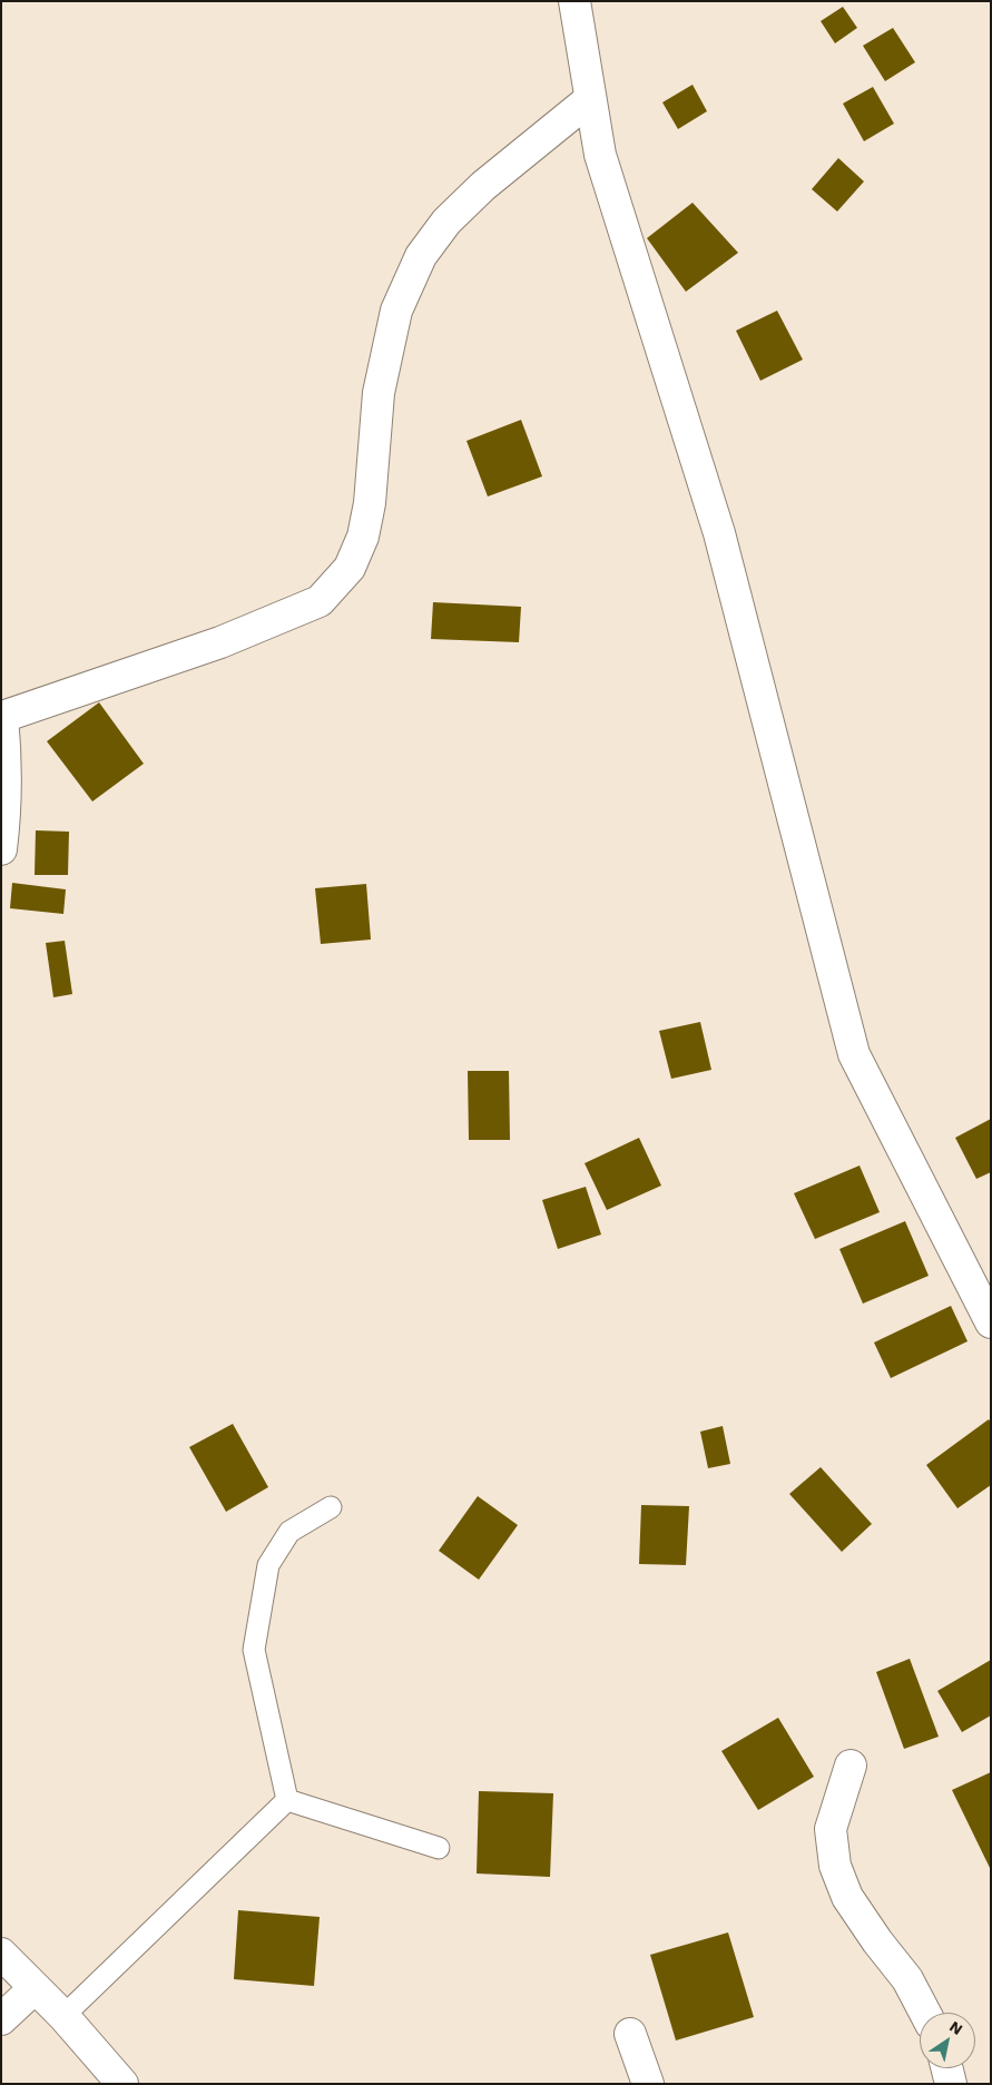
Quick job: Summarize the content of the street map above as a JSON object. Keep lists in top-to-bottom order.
{
  "north": "top right"
}
